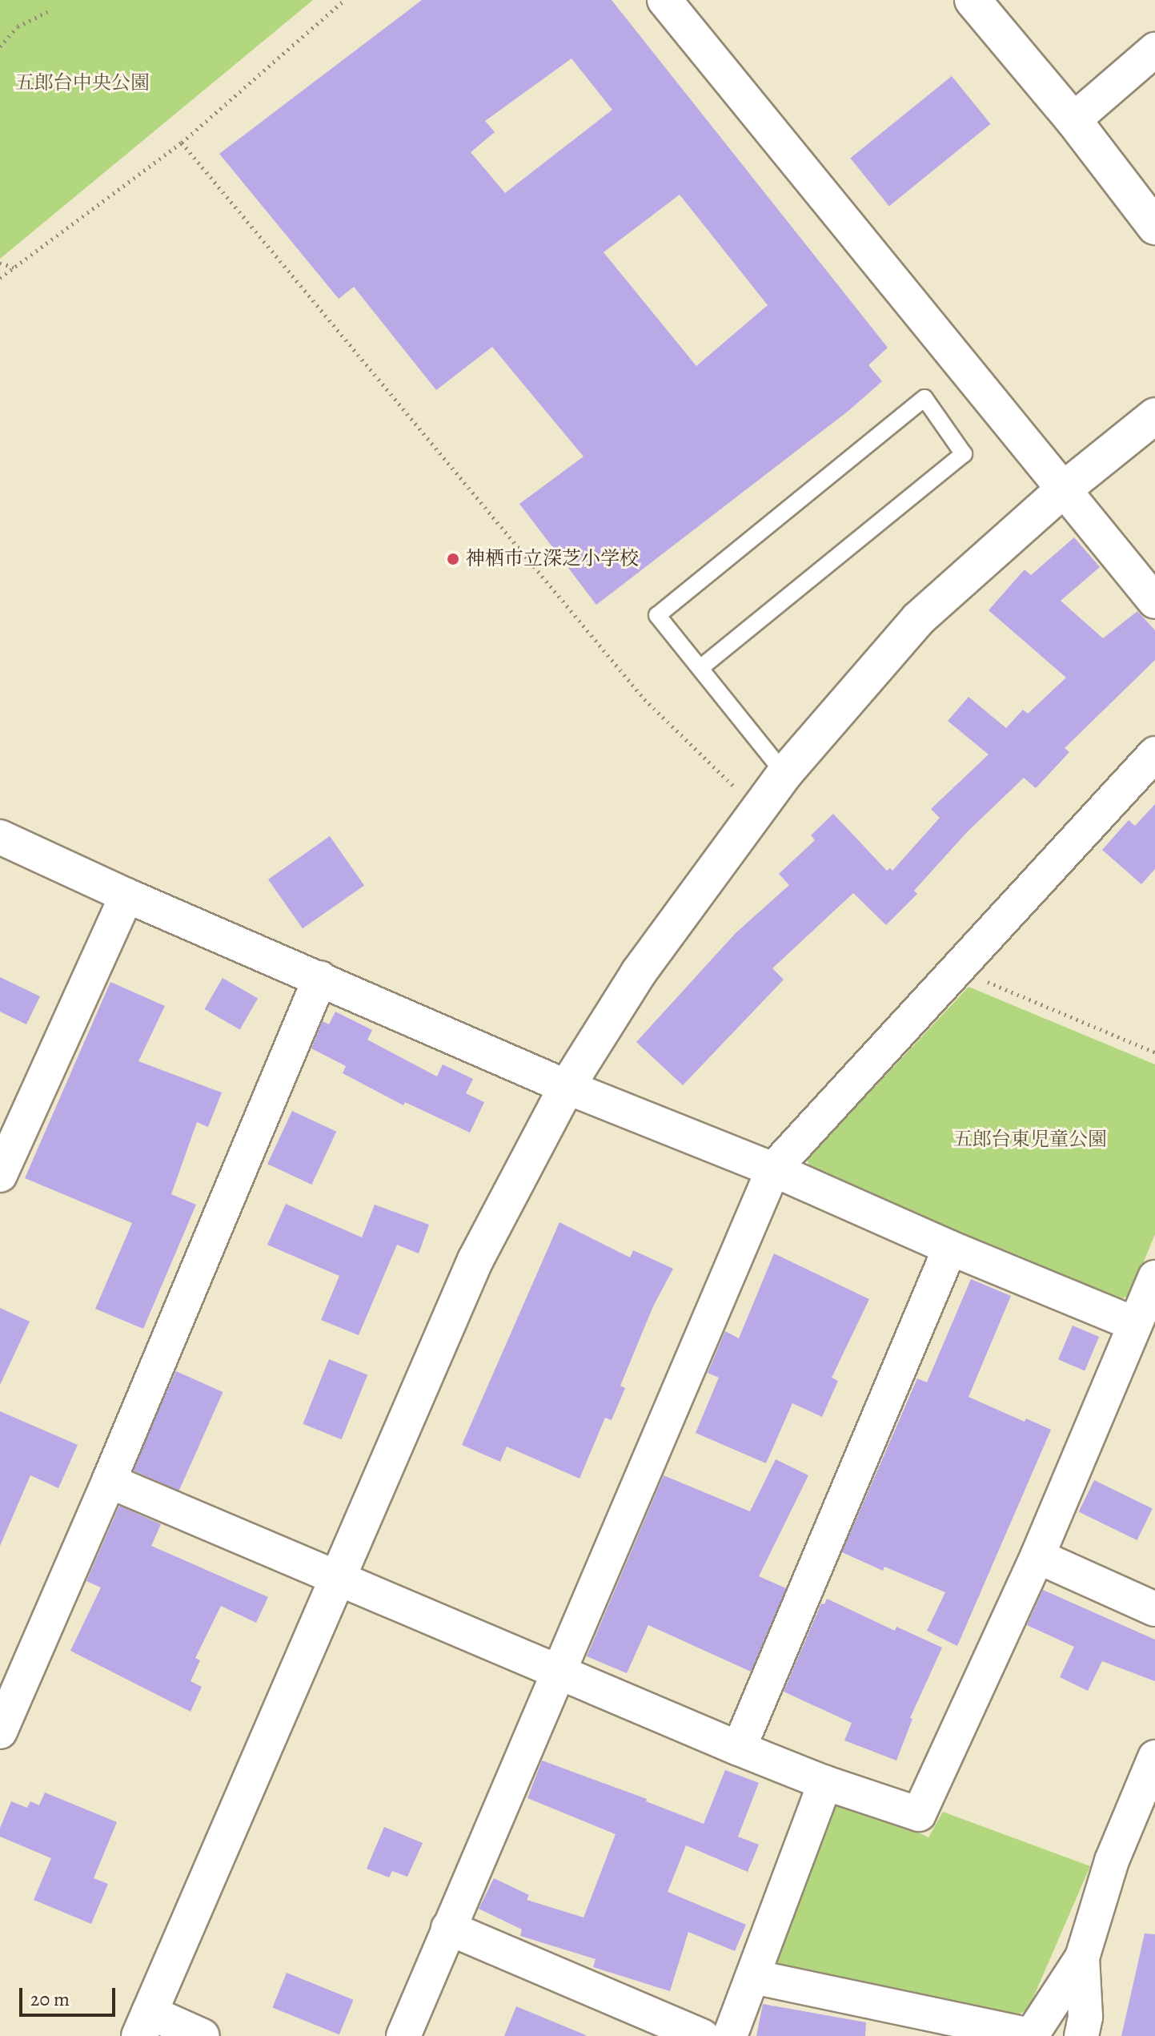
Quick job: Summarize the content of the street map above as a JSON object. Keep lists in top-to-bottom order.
{
  "parks": ["五郎台中央公園", "五郎台東児童公園"],
  "places": ["神栖市立深芝小学校"],
  "scale_bar": "20 m"
}
